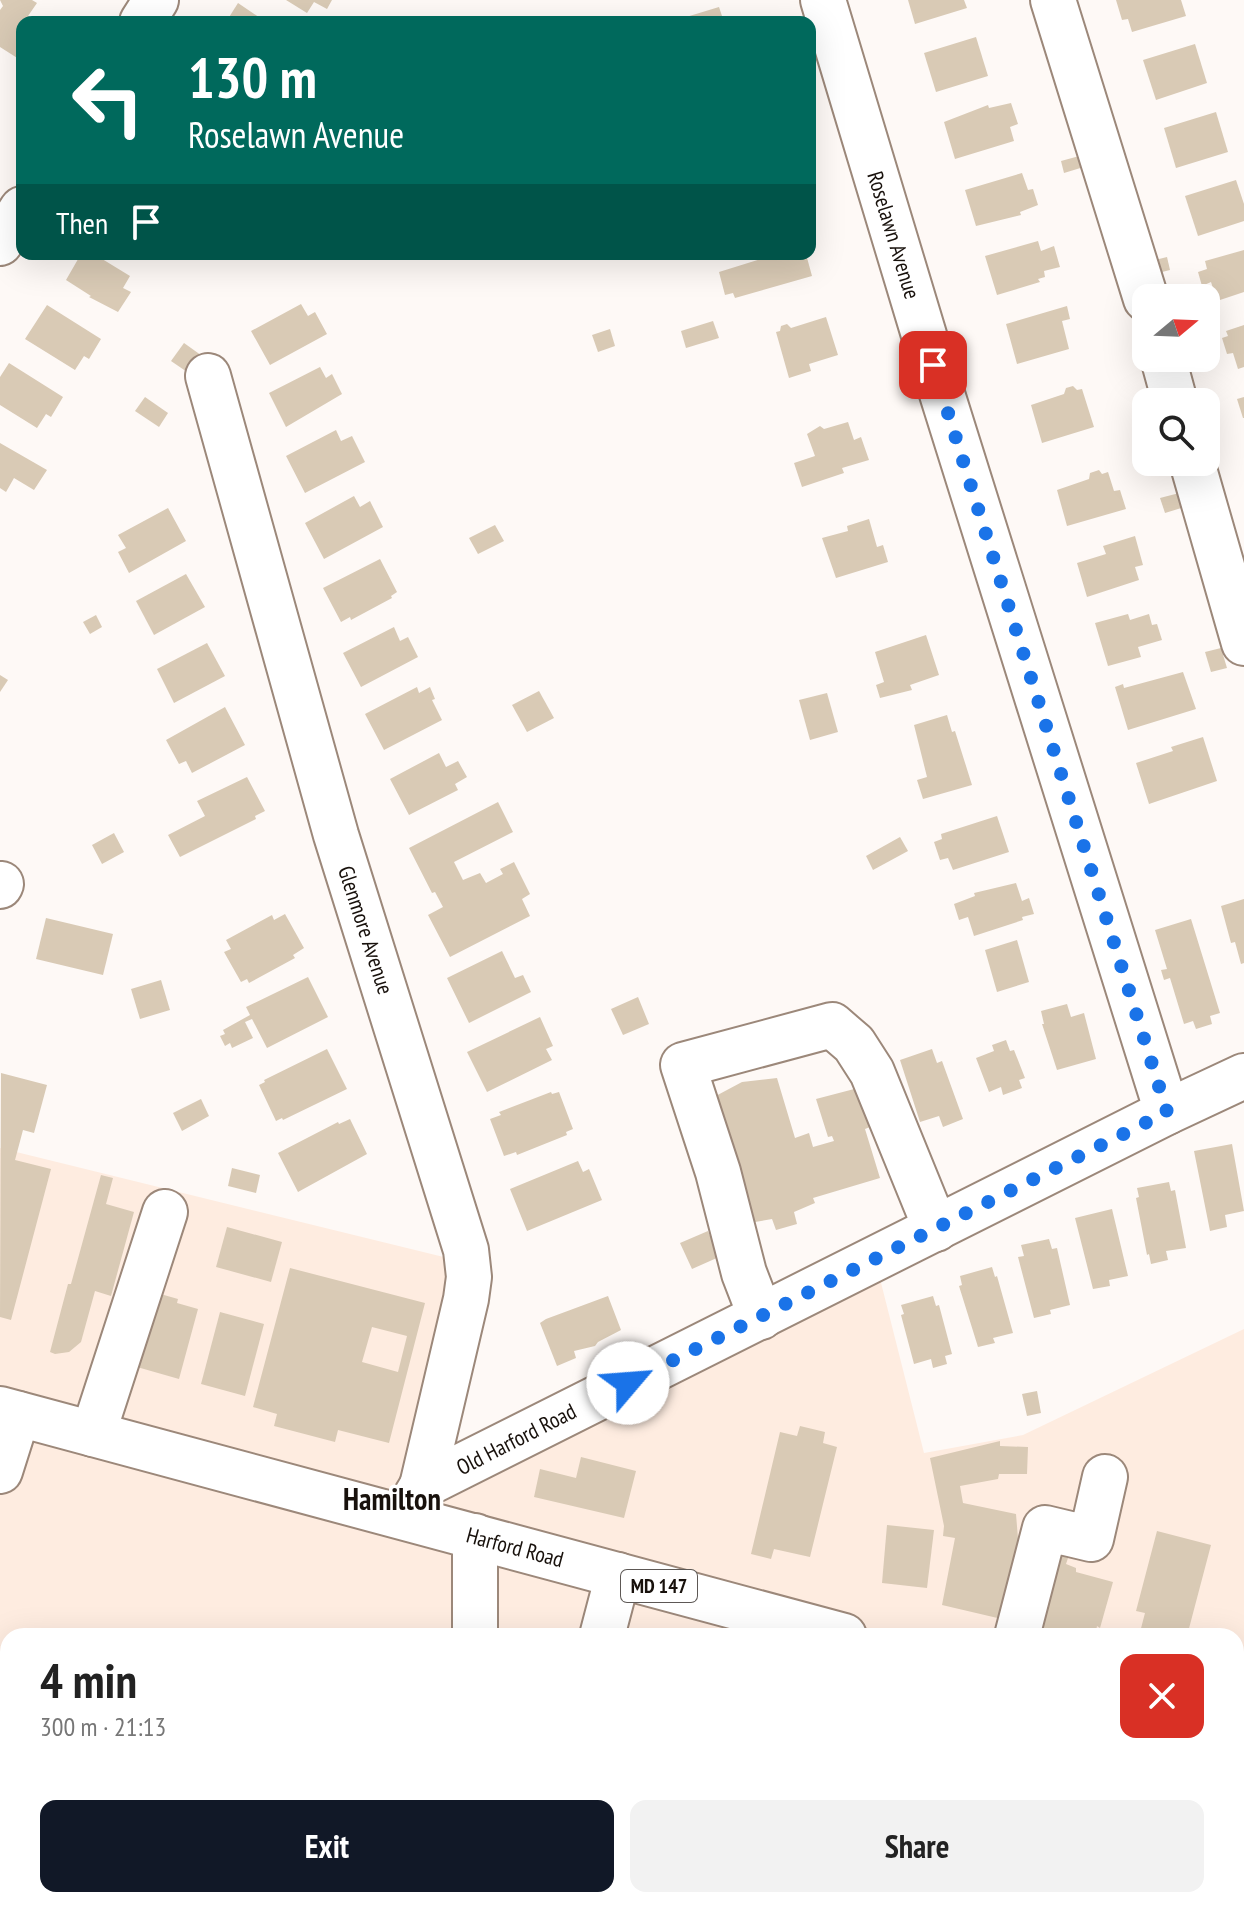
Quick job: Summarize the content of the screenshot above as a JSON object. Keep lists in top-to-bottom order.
{
  "streets": {
    "street": [
      "Roselawn Avenue",
      "Glenmore Avenue",
      "Old Harford Road",
      "Harford Road",
      "MD 147"
    ]
  },
  "crossings": [
    ["Roselawn Avenue", "Old Harford Road"],
    ["Glenmore Avenue", "Old Harford Road"],
    ["Glenmore Avenue", "Harford Road"],
    ["Old Harford Road", "Harford Road"]
  ],
  "districts": ["Hamilton"],
  "north": "right",
  "page": {
    "turn": ["130 m", "Roselawn Avenue"],
    "then": "Then",
    "heading": ["4 min", "300 m · 21:13"],
    "buttons": ["Exit", "Share"]
  }
}
